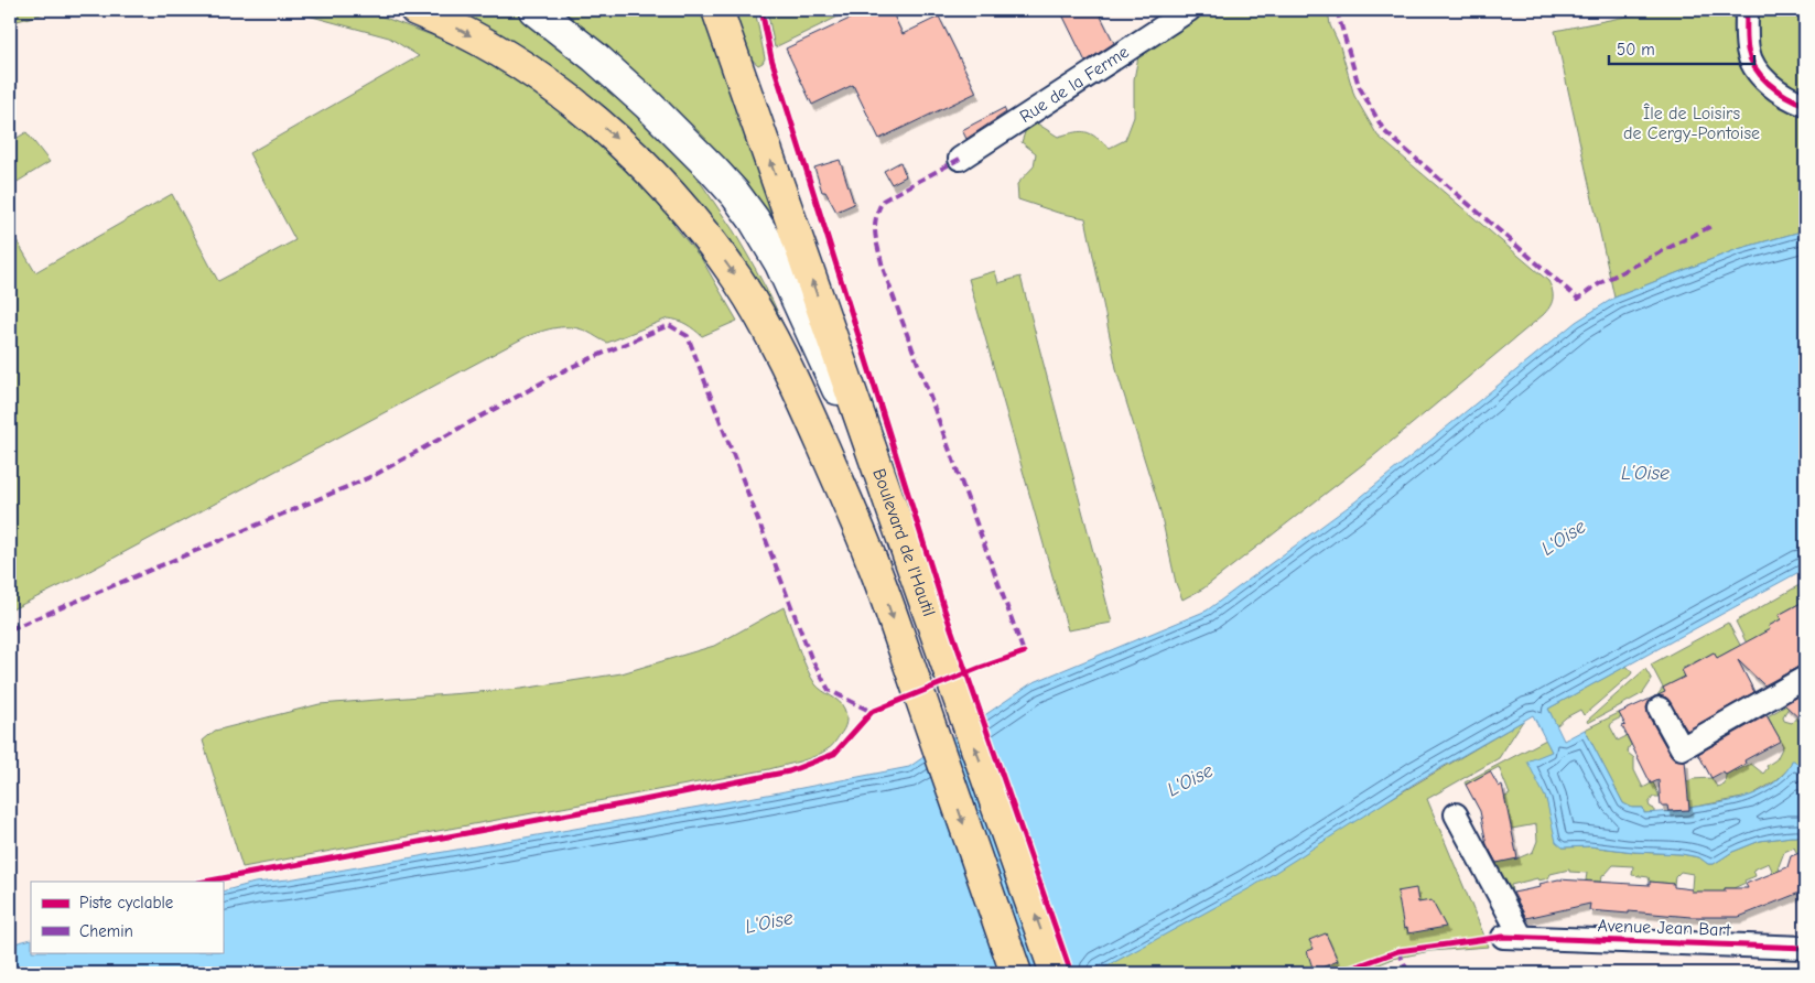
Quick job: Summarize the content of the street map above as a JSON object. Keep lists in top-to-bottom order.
{
  "streets": {
    "main road": ["Boulevard de l'Hautil"],
    "street": ["Rue de la Ferme", "Avenue Jean Bart"]
  },
  "water": ["L’Oise", "L'Oise"],
  "parks": ["Île de Loisirs de Cergy-Pontoise"],
  "legend": ["Piste cyclable", "Chemin"],
  "scale_bar": "50 m"
}
